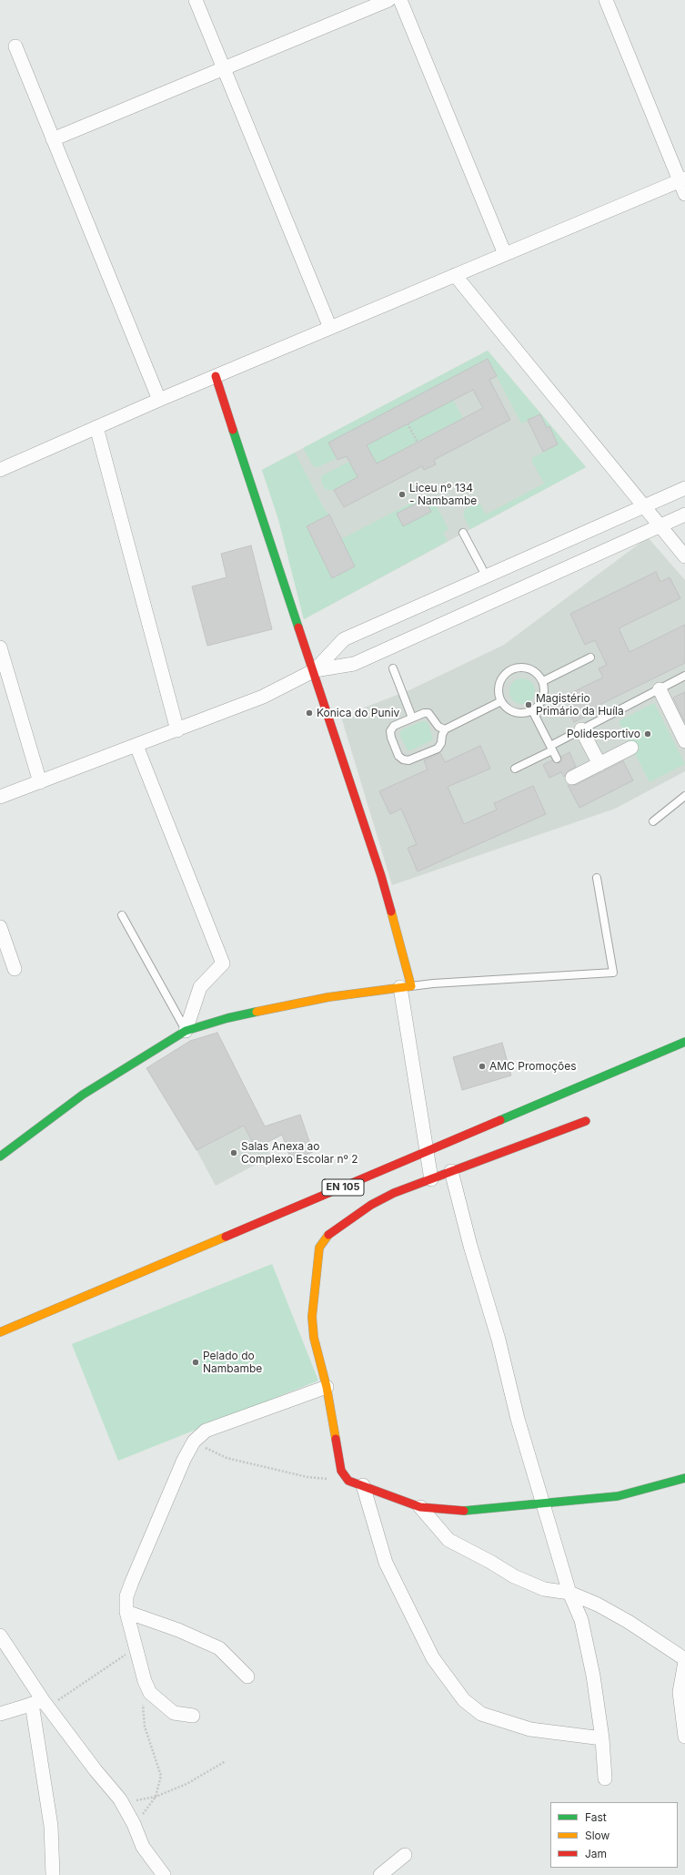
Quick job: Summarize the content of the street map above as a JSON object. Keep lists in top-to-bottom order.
{
  "streets": {
    "street": ["EN 105"]
  },
  "places": [
    "Liceu nº 134 - Nambambe",
    "Magistério Primário da Huíla",
    "Konica do Puniv",
    "Polidesportivo",
    "AMC Promoções",
    "Salas Anexa ao Complexo Escolar nº 2",
    "Pelado do Nambambe"
  ],
  "legend": ["Fast", "Slow", "Jam"]
}
